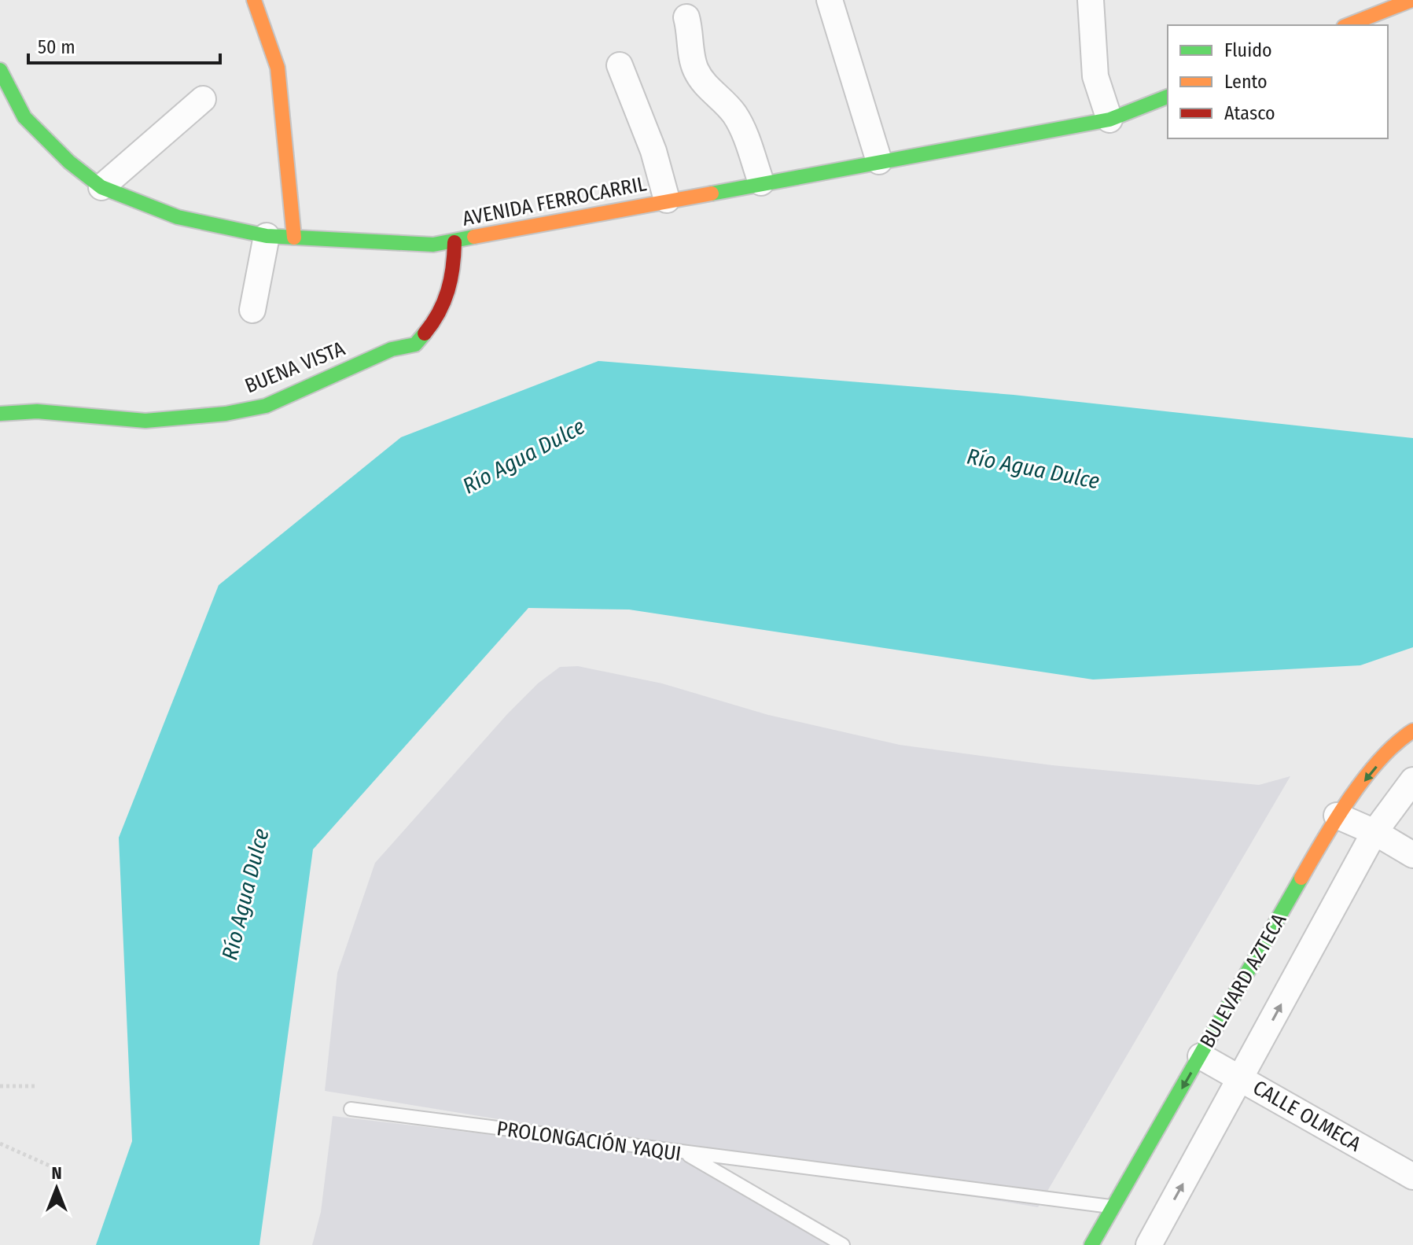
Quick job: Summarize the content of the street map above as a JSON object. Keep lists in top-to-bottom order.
{
  "streets": {
    "street": [
      "AVENIDA FERROCARRIL",
      "BUENA VISTA",
      "BULEVARD AZTECA",
      "CALLE OLMECA"
    ],
    "lane": ["PROLONGACIÓN YAQUI"]
  },
  "crossings": [
    ["AVENIDA FERROCARRIL", "BUENA VISTA"],
    ["BULEVARD AZTECA", "CALLE OLMECA"]
  ],
  "water": ["Río Agua Dulce"],
  "legend": ["Fluido", "Lento", "Atasco"],
  "scale_bar": "50 m",
  "north": "top"
}
